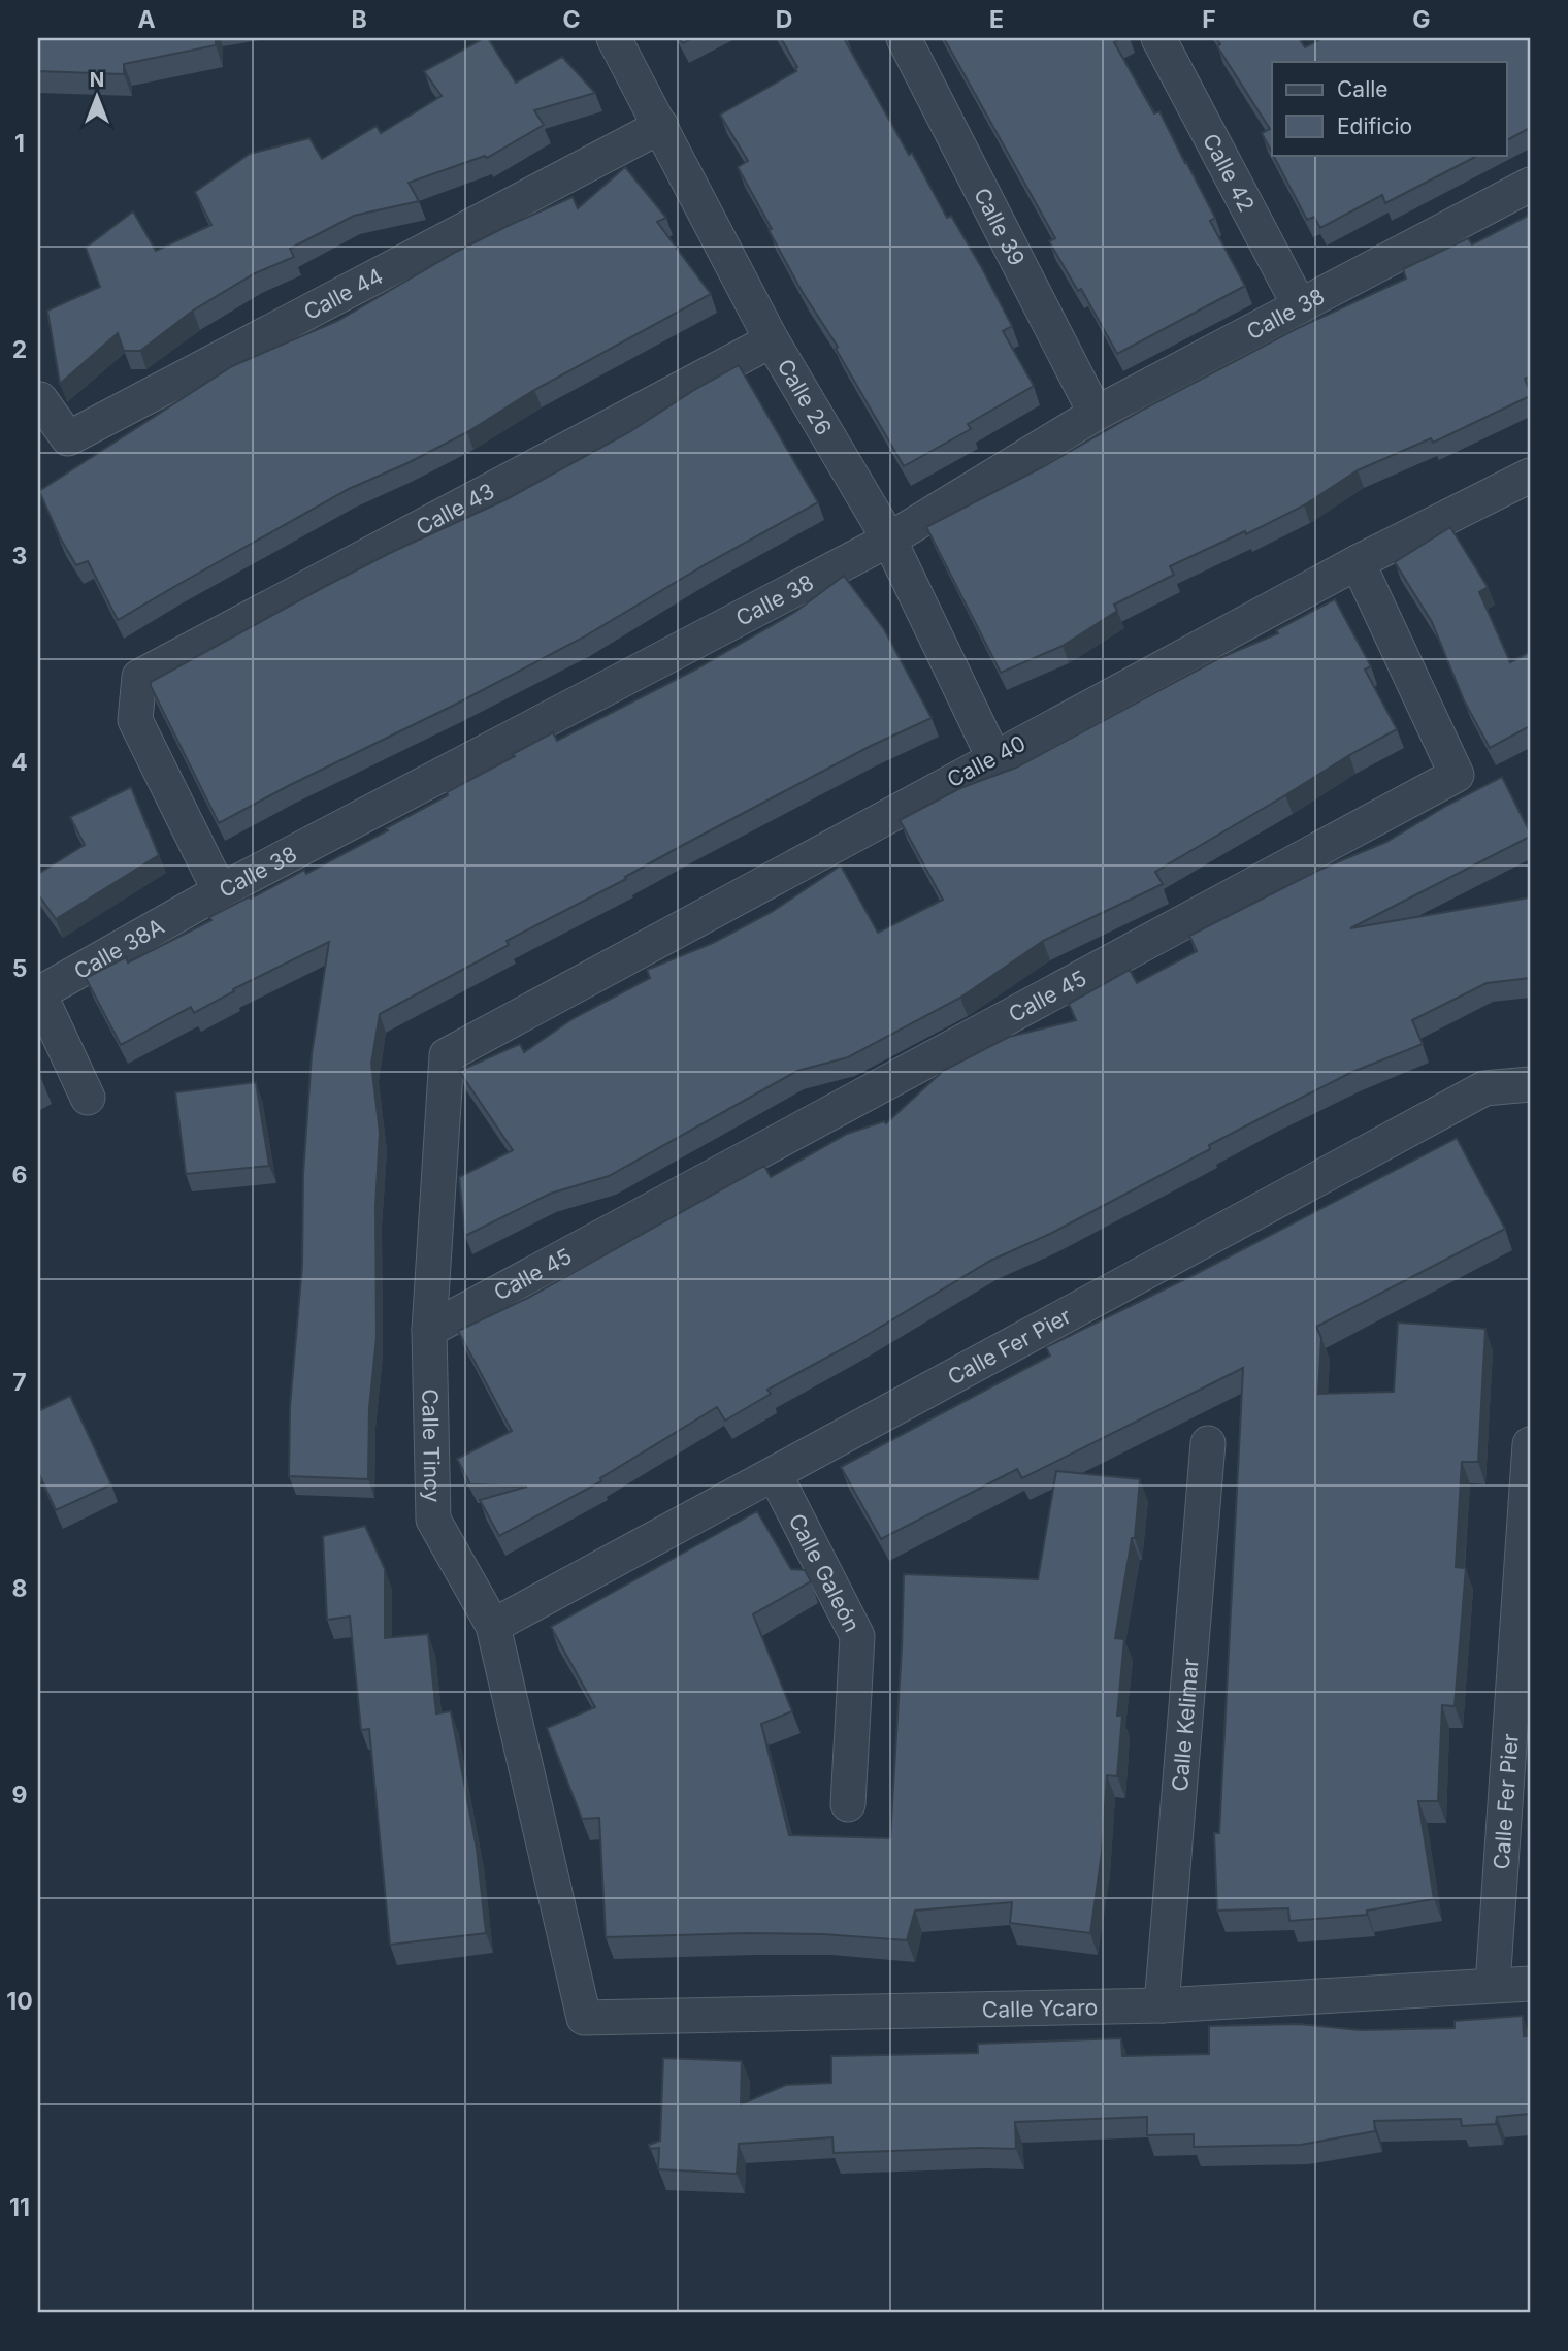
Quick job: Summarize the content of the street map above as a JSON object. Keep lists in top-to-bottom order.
{
  "streets": {
    "street": [
      "Calle 42",
      "Calle 39",
      "Calle 44",
      "Calle 38",
      "Calle 26",
      "Calle 43",
      "Calle 40",
      "Calle 38A",
      "Calle 45",
      "Calle Fer Pier",
      "Calle Tincy",
      "Calle Galeón",
      "Calle Kelimar",
      "Calle Ycaro"
    ]
  },
  "crossings": [
    ["Calle 42", "Calle 38"],
    ["Calle 39", "Calle 38"],
    ["Calle 44", "Calle 26"],
    ["Calle 38", "Calle 26"],
    ["Calle 38", "Calle 43"],
    ["Calle 38", "Calle 38A"],
    ["Calle 26", "Calle 43"],
    ["Calle 26", "Calle 40"],
    ["Calle 40", "Calle 45"],
    ["Calle 40", "Calle Tincy"],
    ["Calle 45", "Calle Tincy"],
    ["Calle Fer Pier", "Calle Tincy"],
    ["Calle Fer Pier", "Calle Galeón"],
    ["Calle Fer Pier", "Calle Ycaro"],
    ["Calle Tincy", "Calle Ycaro"],
    ["Calle Kelimar", "Calle Ycaro"]
  ],
  "legend": ["Calle", "Edificio"],
  "north": "top",
  "grid": {
    "columns": [
      "A",
      "B",
      "C",
      "D",
      "E",
      "F",
      "G"
    ],
    "rows": [
      "1",
      "2",
      "3",
      "4",
      "5",
      "6",
      "7",
      "8",
      "9",
      "10",
      "11"
    ]
  }
}
